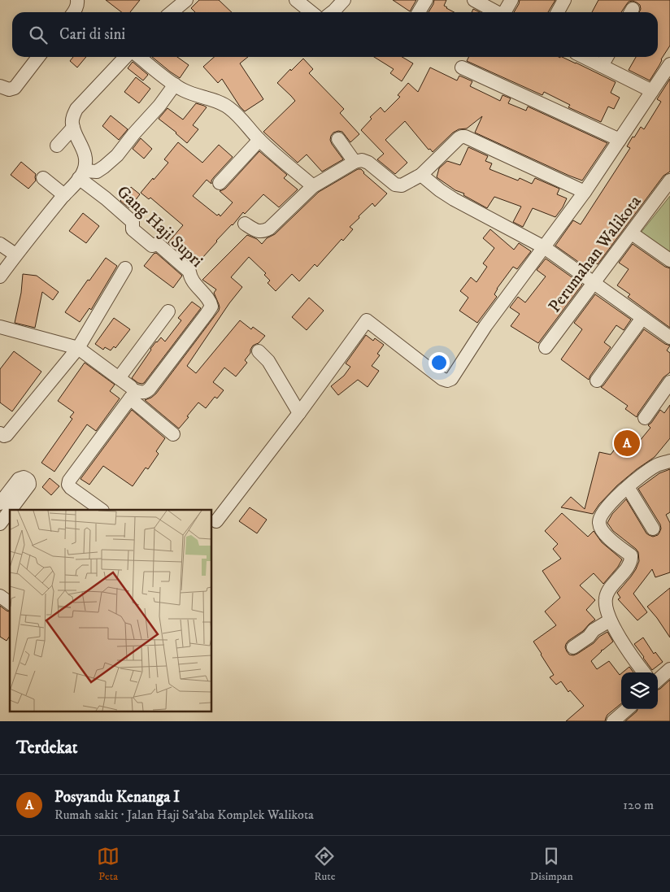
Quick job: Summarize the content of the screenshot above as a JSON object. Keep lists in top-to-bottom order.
{
  "streets": {
    "street": ["Gang Haji Supri", "Perumahan Walikota"]
  },
  "page": {
    "search": "Cari di sini",
    "pins": "A",
    "heading": "Terdekat",
    "list": [
      {
        "mark": "A",
        "name": "Posyandu Kenanga I",
        "note": "Rumah sakit · Jalan Haji Sa'aba Komplek Walikota",
        "value": "120 m"
      }
    ],
    "nav": ["Peta", "Rute", "Disimpan"]
  }
}
